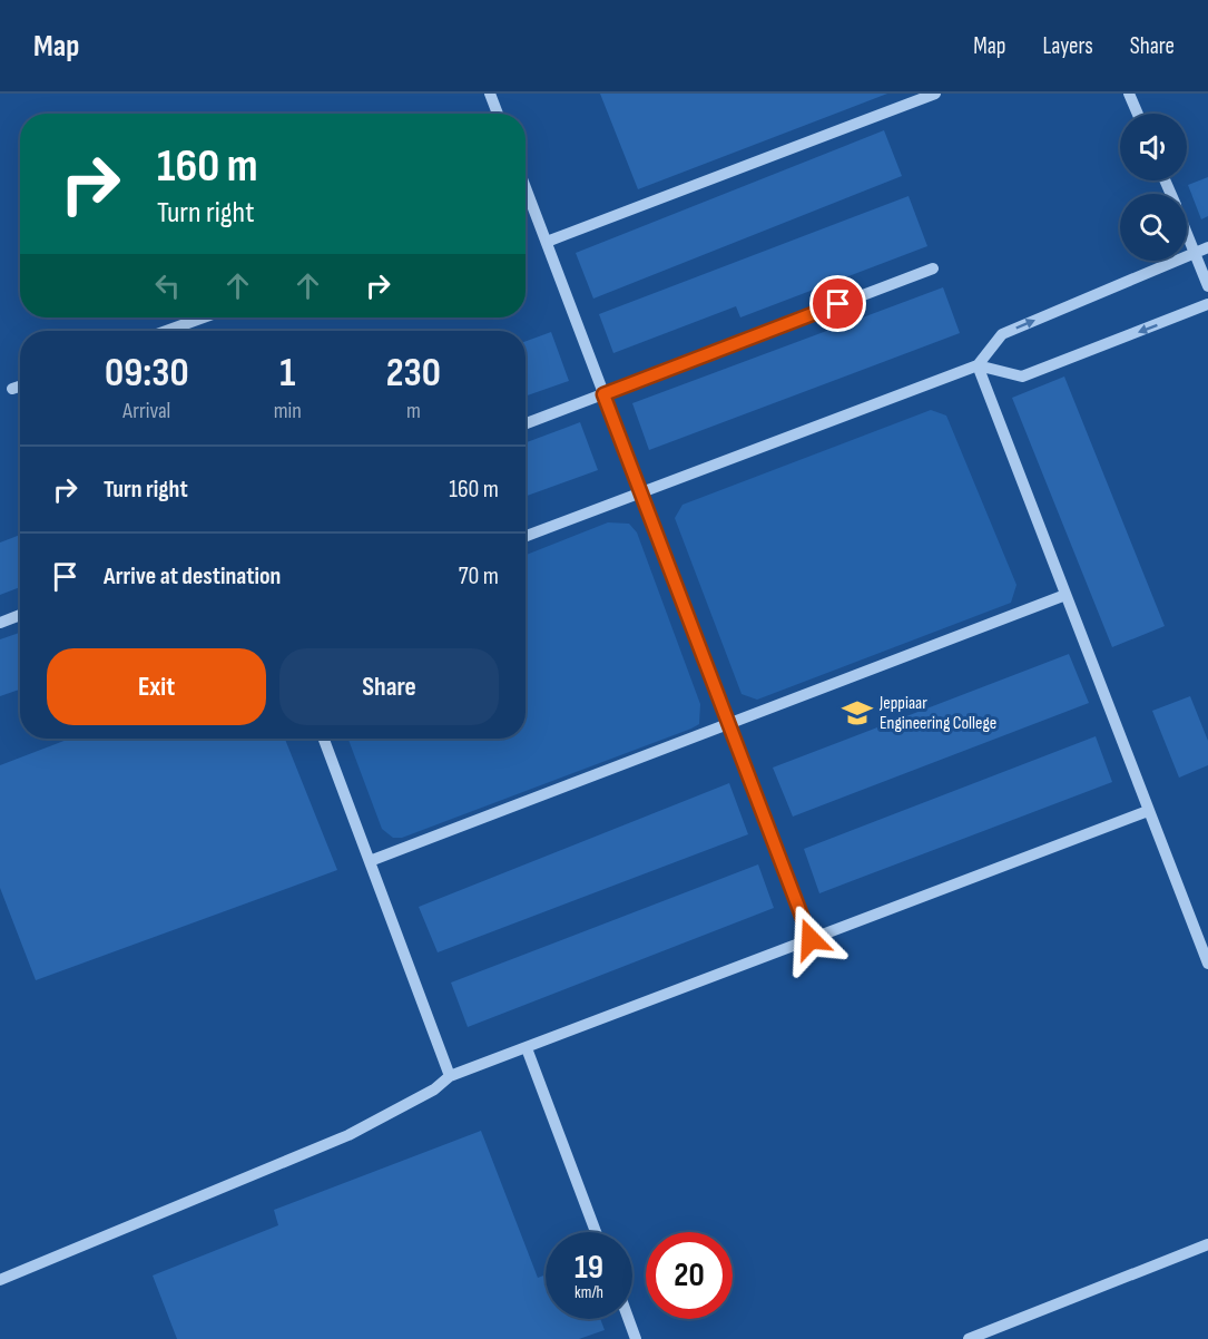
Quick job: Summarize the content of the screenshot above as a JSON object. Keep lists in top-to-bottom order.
{
  "places": {
    "school or university": ["Jeppiaar Engineering College"]
  },
  "page": {
    "header": "Map",
    "nav": ["Map", "Layers", "Share"],
    "turn": ["160 m", "Turn right"],
    "eta": [
      "09:30",
      "Arrival",
      "1",
      "min",
      "230",
      "m"
    ],
    "list": [
      {
        "name": "Turn right",
        "value": "160 m"
      },
      {
        "name": "Arrive at destination",
        "value": "70 m"
      }
    ],
    "buttons": ["Exit", "Share"],
    "speed": "19 km/h",
    "limit": "20"
  }
}
